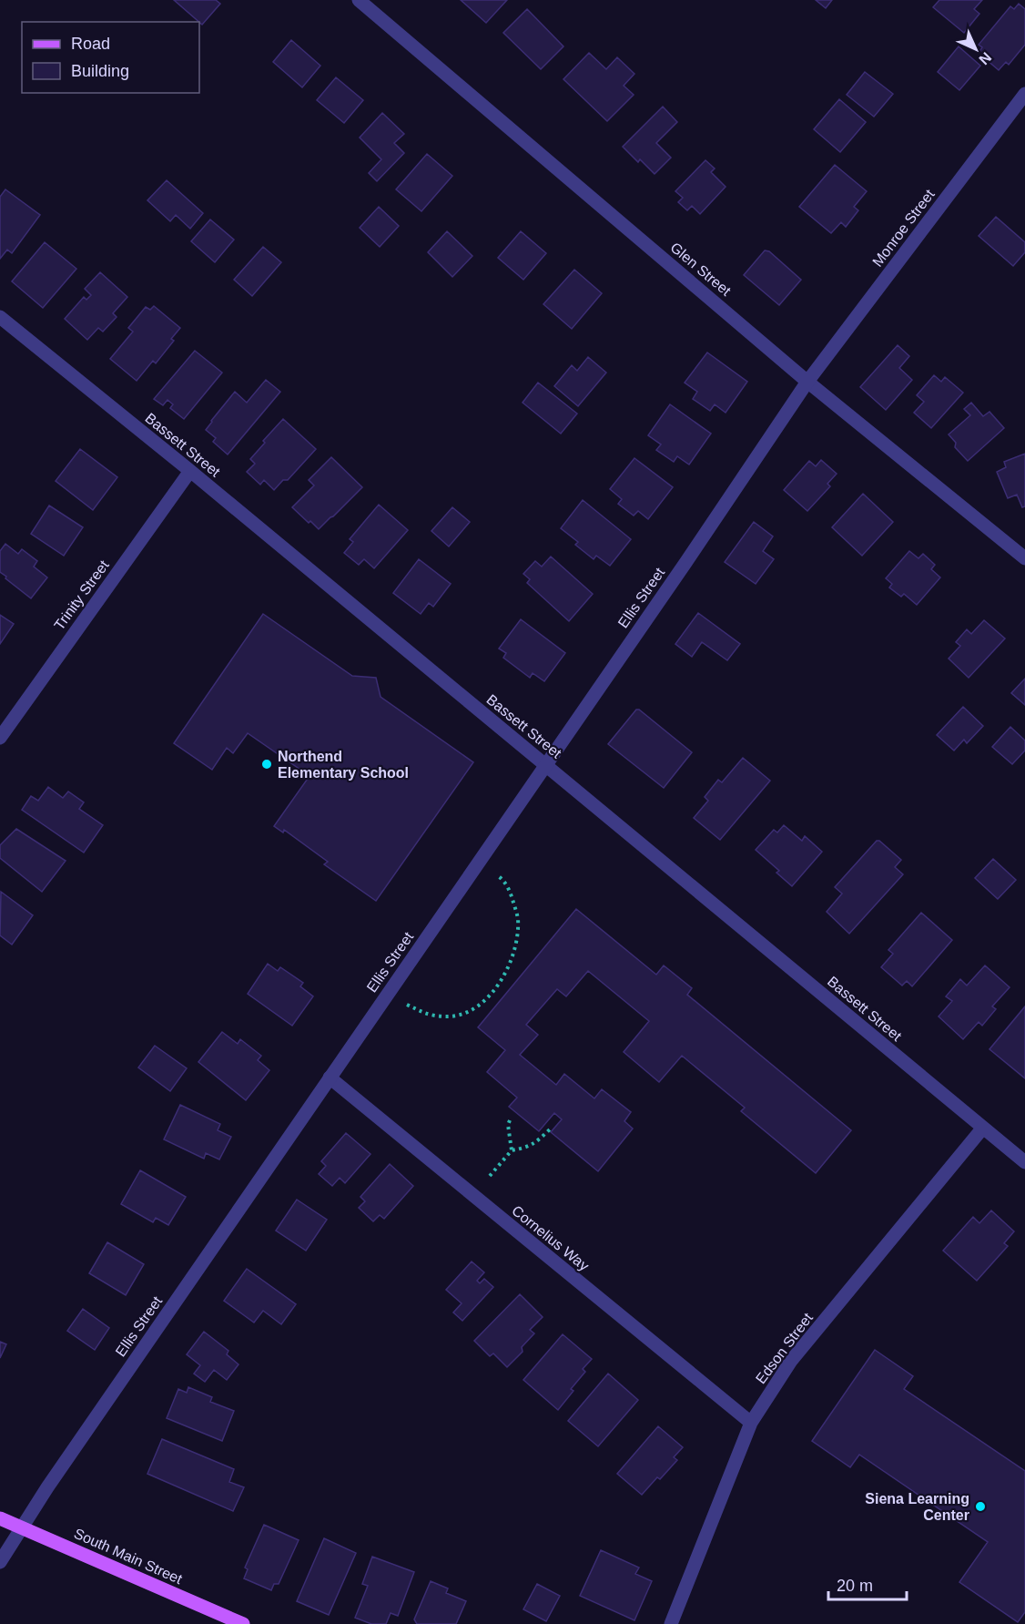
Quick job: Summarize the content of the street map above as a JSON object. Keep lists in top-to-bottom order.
{
  "streets": {
    "main road": ["South Main Street"],
    "street": [
      "Monroe Street",
      "Glen Street",
      "Bassett Street",
      "Trinity Street",
      "Ellis Street",
      "Cornelius Way",
      "Edson Street"
    ]
  },
  "crossings": [
    ["Monroe Street", "Glen Street"],
    ["Monroe Street", "Ellis Street"],
    ["Glen Street", "Ellis Street"],
    ["Bassett Street", "Trinity Street"],
    ["Bassett Street", "Ellis Street"],
    ["Bassett Street", "Edson Street"],
    ["Ellis Street", "Cornelius Way"],
    ["Ellis Street", "South Main Street"],
    ["Cornelius Way", "Edson Street"]
  ],
  "places": ["Northend Elementary School", "Siena Learning Center"],
  "legend": ["Road", "Building"],
  "scale_bar": "20 m",
  "north": "bottom right"
}
